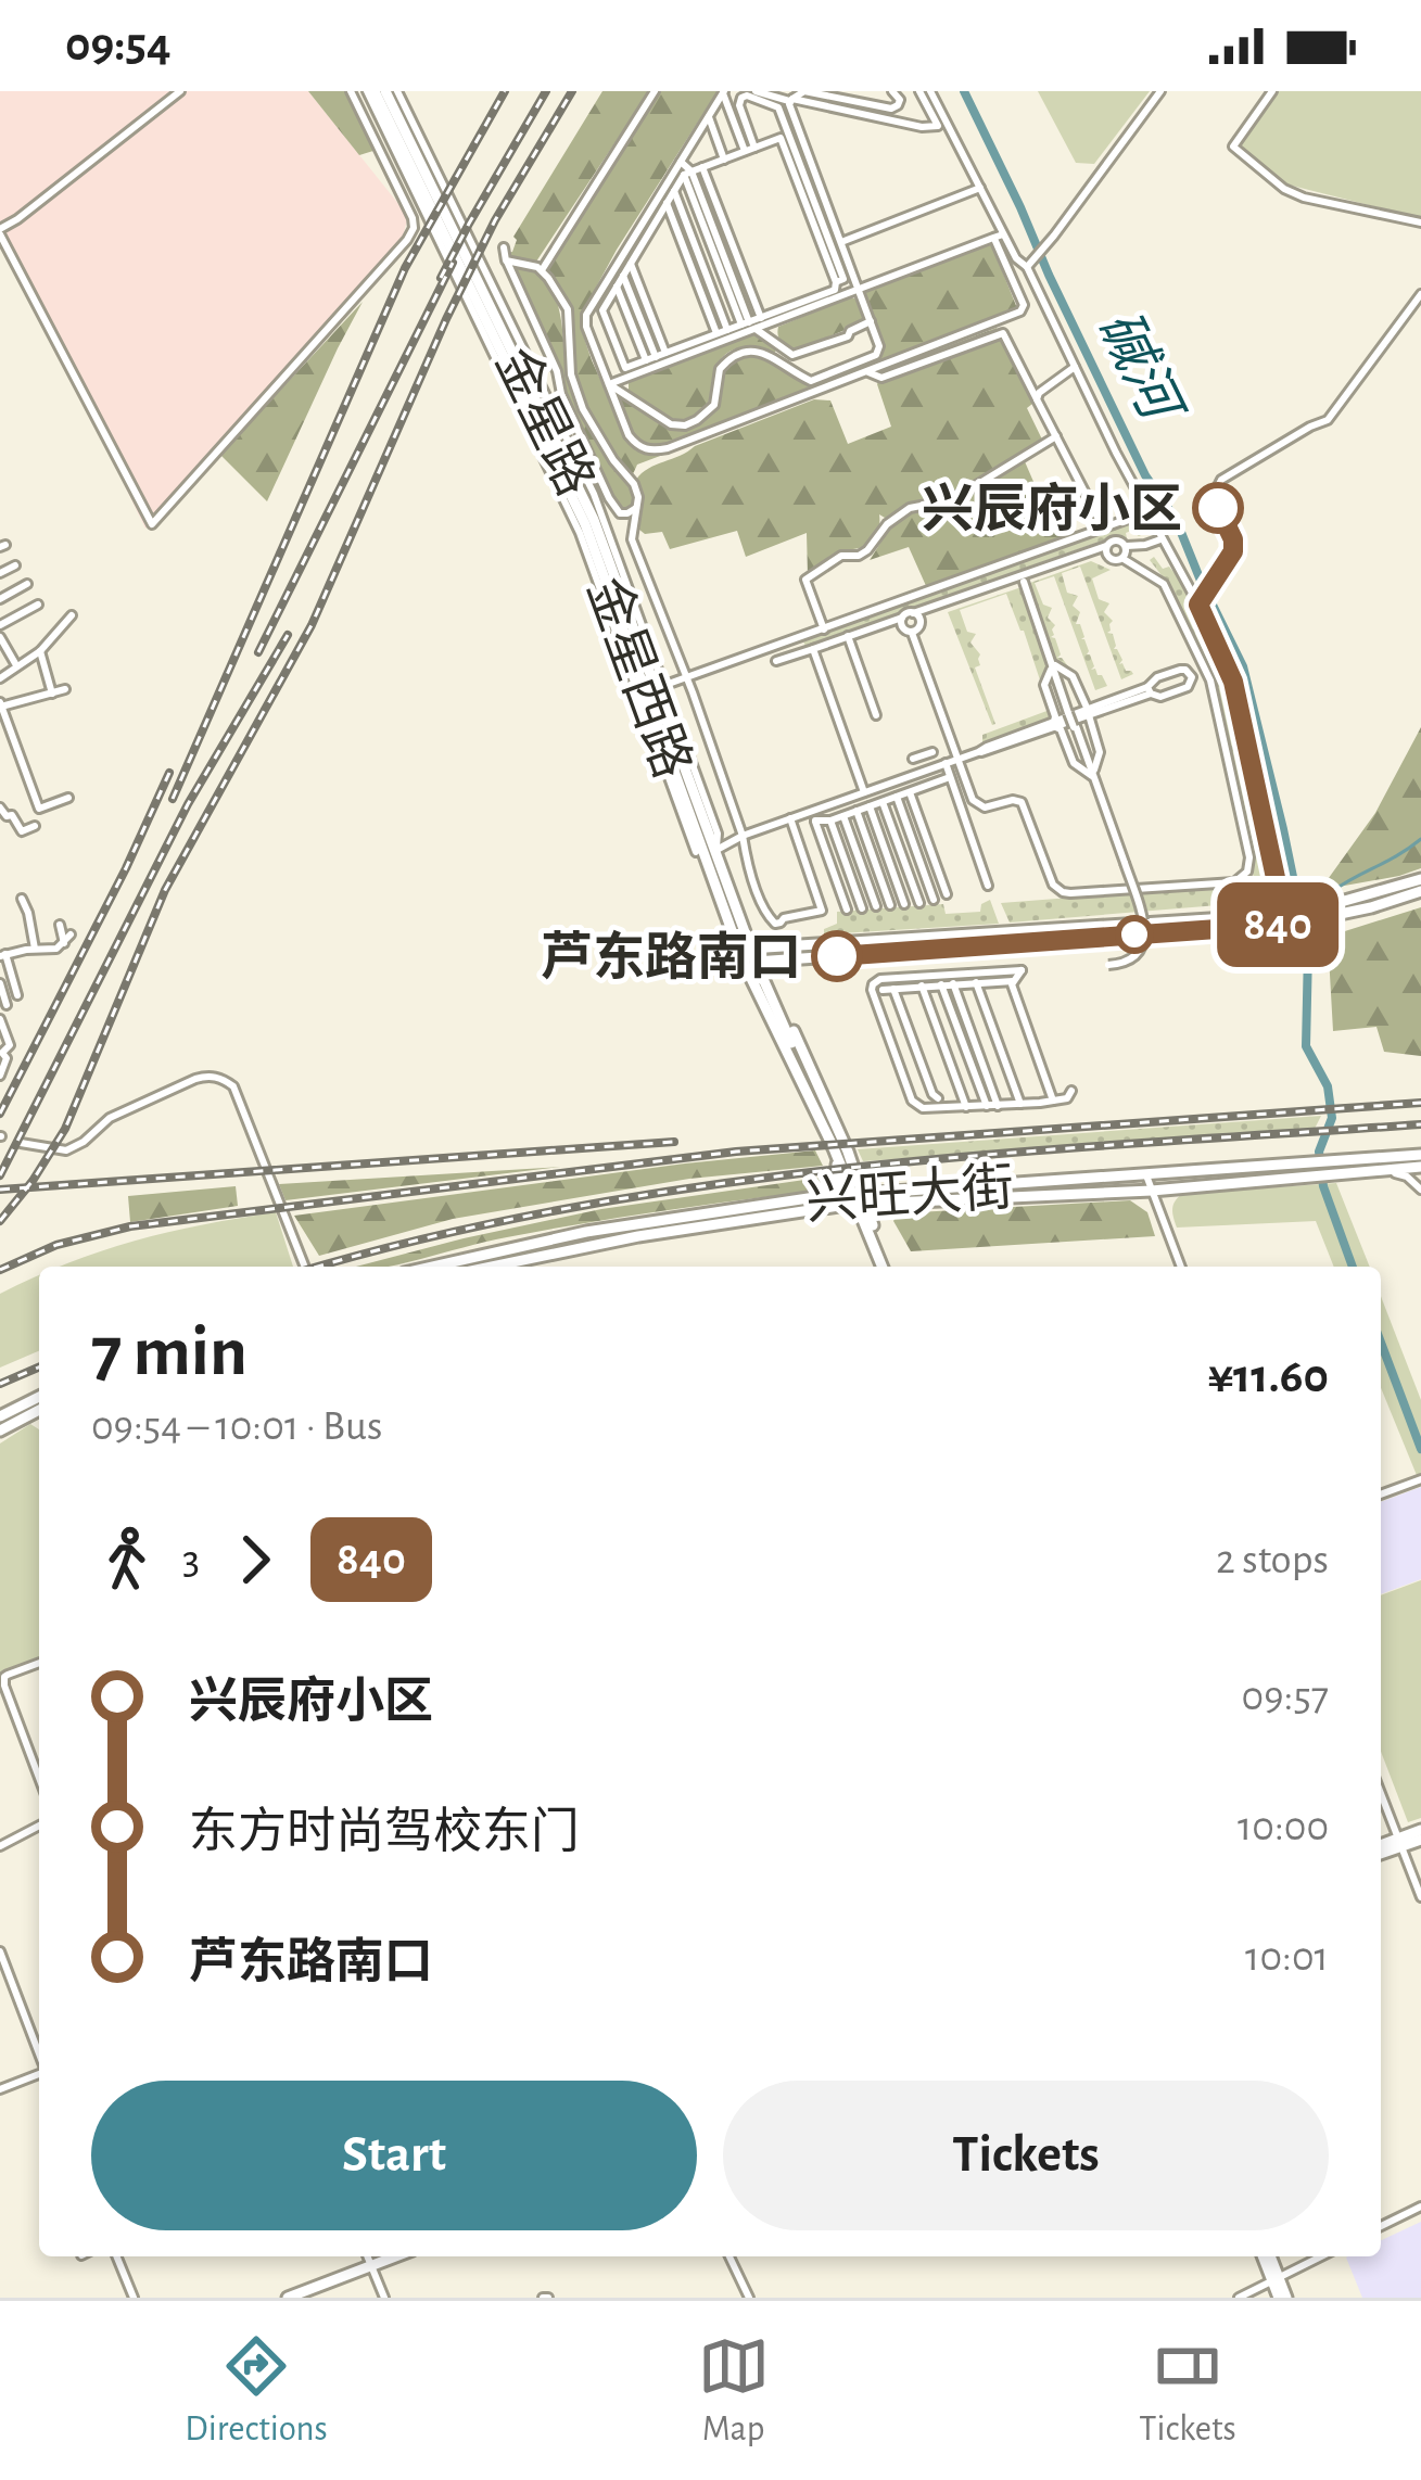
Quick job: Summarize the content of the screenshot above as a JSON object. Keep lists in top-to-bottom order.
{
  "streets": {
    "main road": ["金星路", "金星西路", "兴旺大街"]
  },
  "crossings": [
    ["金星路", "金星西路"],
    ["金星路", "兴旺大街"]
  ],
  "water": ["碱河"],
  "places": ["兴辰府小区", "芦东路南口"],
  "lines": ["bus line 840"],
  "page": {
    "status": "09:54",
    "on_map": "840",
    "heading": ["7 min", "09:54 – 10:01 · Bus", "¥11.60"],
    "legs": ["3", "840", "2 stops"],
    "list": [
      {
        "name": "兴辰府小区",
        "value": "09:57"
      },
      {
        "name": "东方时尚驾校东门",
        "value": "10:00"
      },
      {
        "name": "芦东路南口",
        "value": "10:01"
      }
    ],
    "buttons": ["Start", "Tickets"],
    "tabs": ["Directions", "Map", "Tickets"]
  }
}
